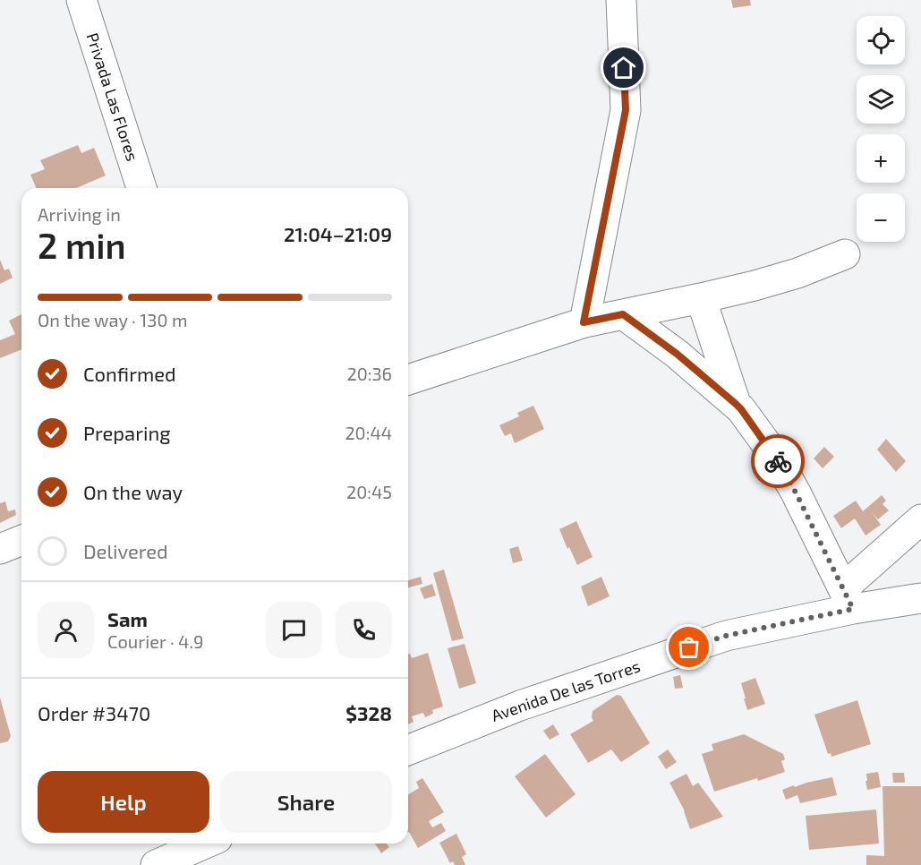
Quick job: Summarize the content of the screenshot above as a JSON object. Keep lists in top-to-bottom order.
{
  "streets": {
    "street": ["Privada Las Flores", "Avenida De las Torres"]
  },
  "page": {
    "map_buttons": ["+", "−"],
    "heading": ["2 min", "Arriving in", "21:04–21:09"],
    "panel": [
      "Sam",
      "Courier · 4.9",
      "Order #3470",
      "$328"
    ],
    "bar": "On the way · 130 m",
    "list": [
      ["Confirmed", "20:36"],
      ["Preparing", "20:44"],
      ["On the way", "20:45"],
      "Delivered"
    ],
    "buttons": ["Help", "Share"]
  }
}
